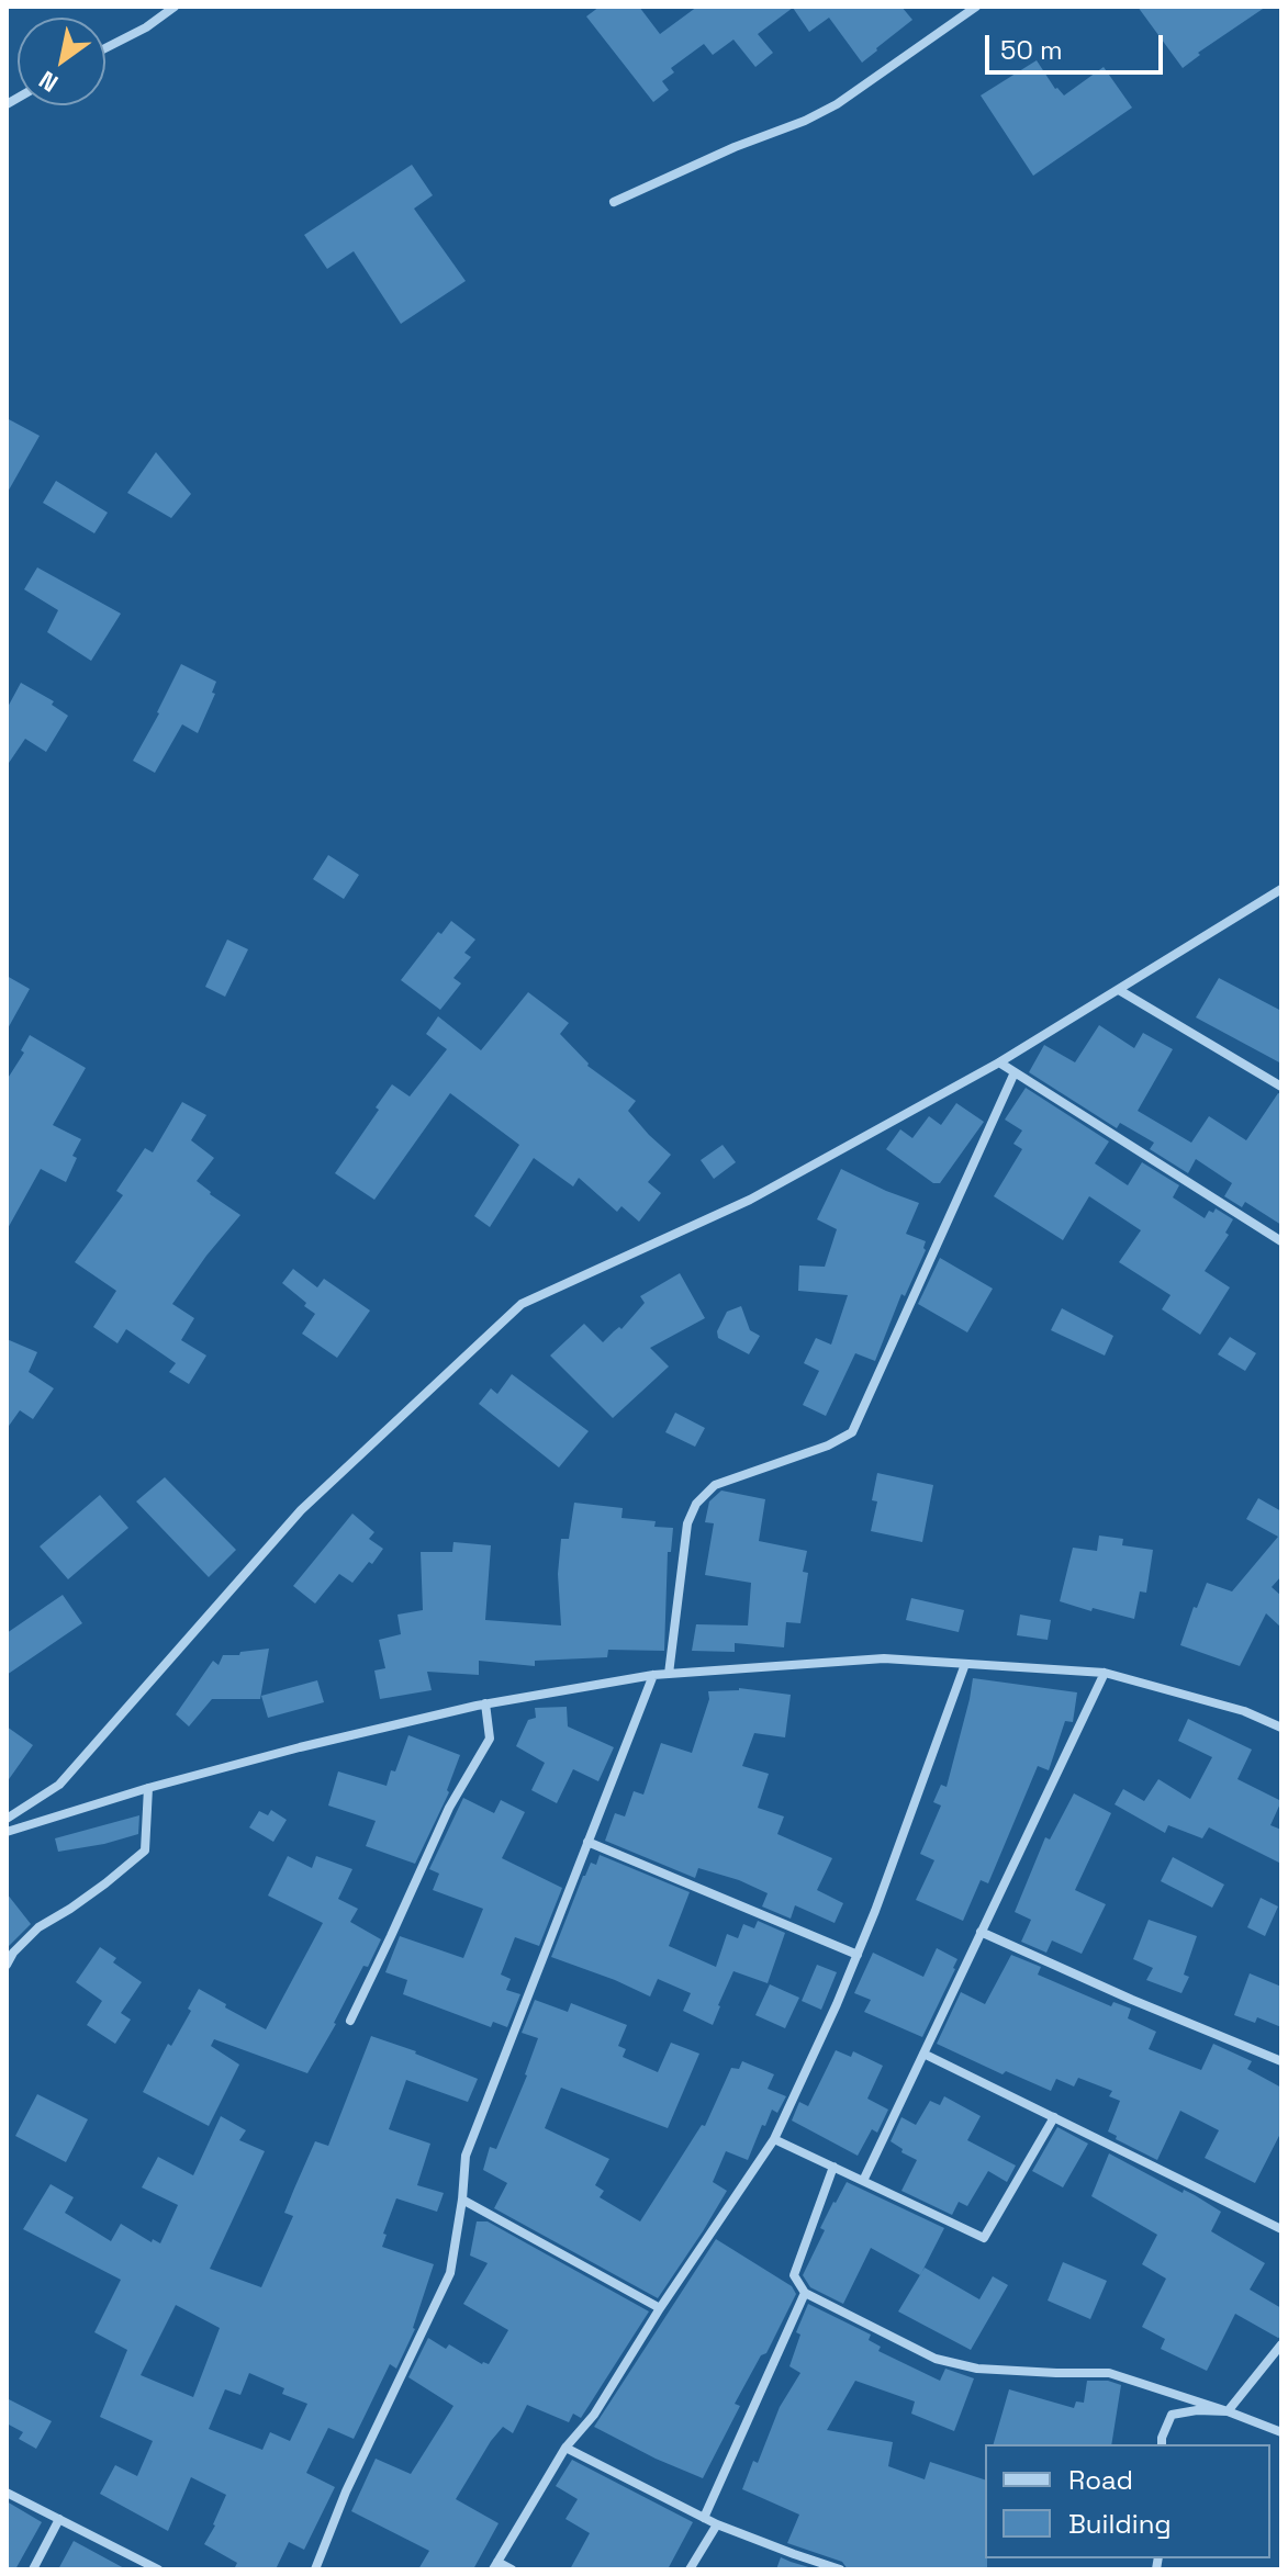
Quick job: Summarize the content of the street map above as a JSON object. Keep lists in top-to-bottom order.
{
  "legend": ["Road", "Building"],
  "scale_bar": "50 m",
  "north": "bottom left"
}
